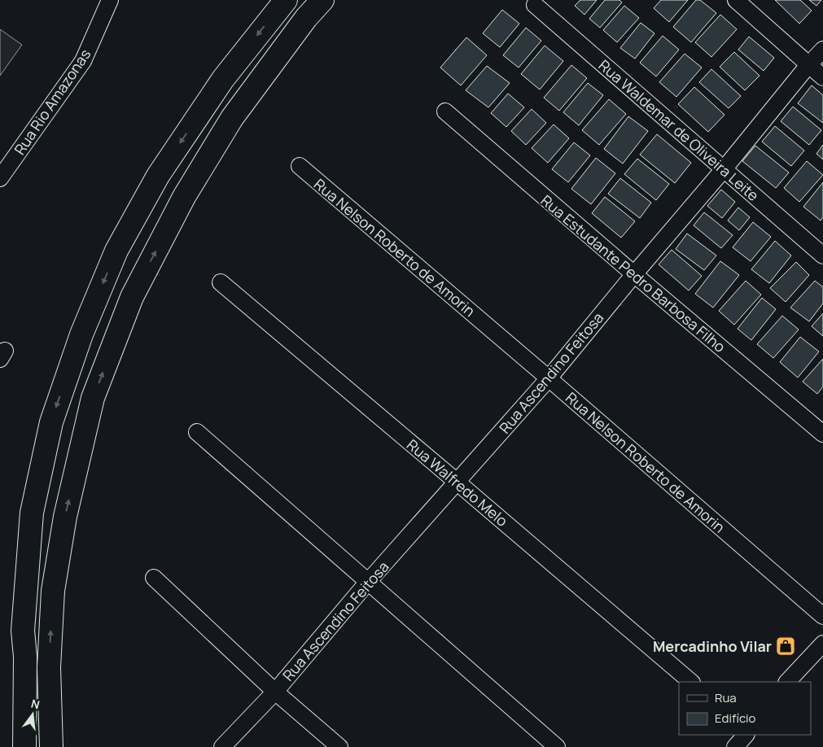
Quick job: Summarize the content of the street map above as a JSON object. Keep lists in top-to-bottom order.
{
  "streets": {
    "street": [
      "Rua Rio Amazonas",
      "Rua Waldemar de Oliveira Leite",
      "Rua Nelson Roberto de Amorin",
      "Rua Estudante Pedro Barbosa Filho",
      "Rua Ascendino Feitosa",
      "Rua Walfredo Melo"
    ]
  },
  "crossings": [
    ["Rua Waldemar de Oliveira Leite", "Rua Ascendino Feitosa"],
    ["Rua Nelson Roberto de Amorin", "Rua Ascendino Feitosa"],
    ["Rua Estudante Pedro Barbosa Filho", "Rua Ascendino Feitosa"],
    ["Rua Ascendino Feitosa", "Rua Walfredo Melo"]
  ],
  "places": {
    "shop": ["Mercadinho Vilar"]
  },
  "legend": ["Rua", "Edifício"],
  "north": "top"
}
